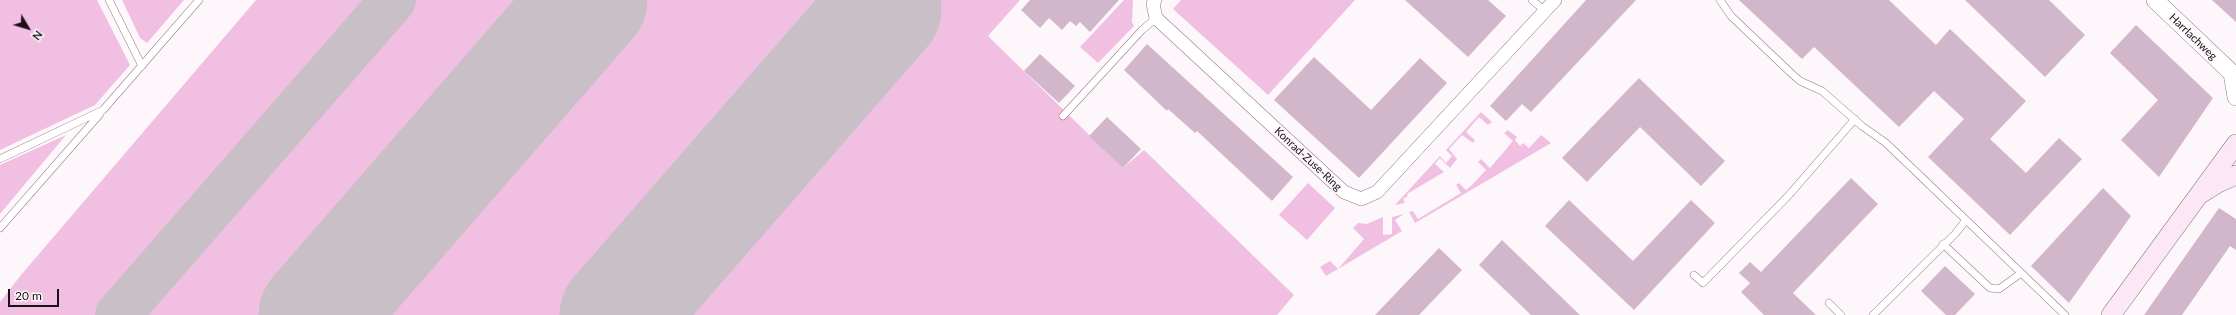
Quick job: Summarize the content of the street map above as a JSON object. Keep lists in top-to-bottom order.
{
  "streets": {
    "street": ["Harrlachweg", "Konrad-Zuse-Ring"]
  },
  "scale_bar": "20 m",
  "north": "bottom right"
}
